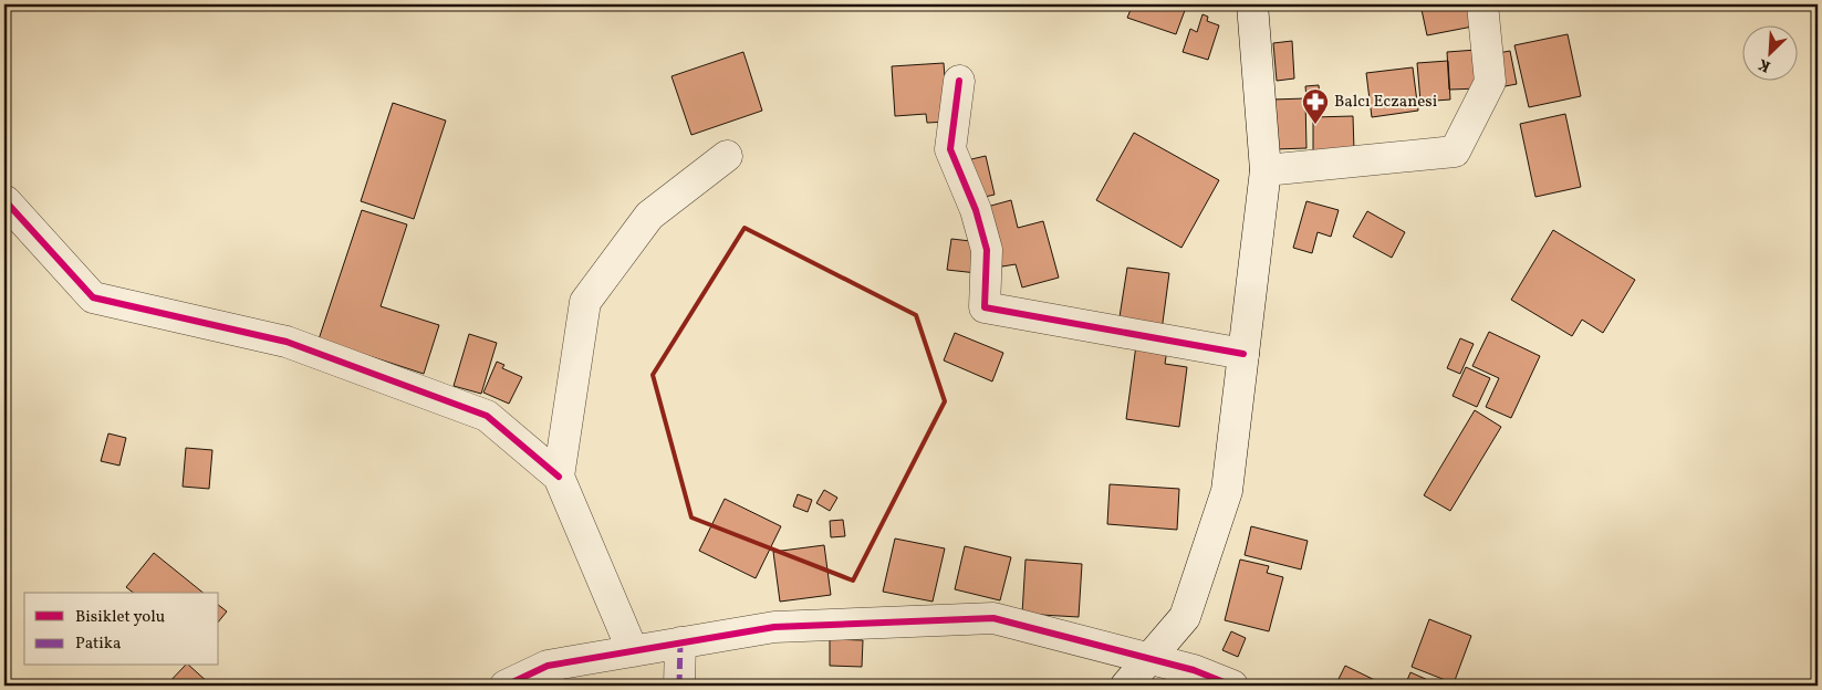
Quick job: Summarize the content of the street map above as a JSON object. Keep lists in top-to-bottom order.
{
  "places": {
    "pharmacy": ["Balcı Eczanesi"]
  },
  "legend": ["Bisiklet yolu", "Patika"],
  "north": "bottom left"
}
